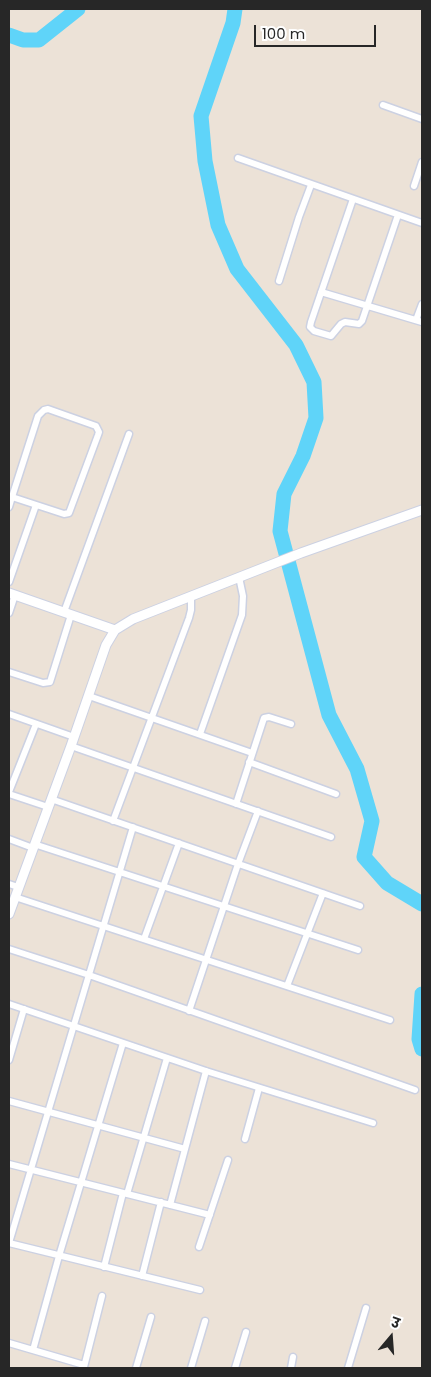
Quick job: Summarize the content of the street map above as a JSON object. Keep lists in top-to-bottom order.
{
  "scale_bar": "100 m",
  "north": "top"
}
